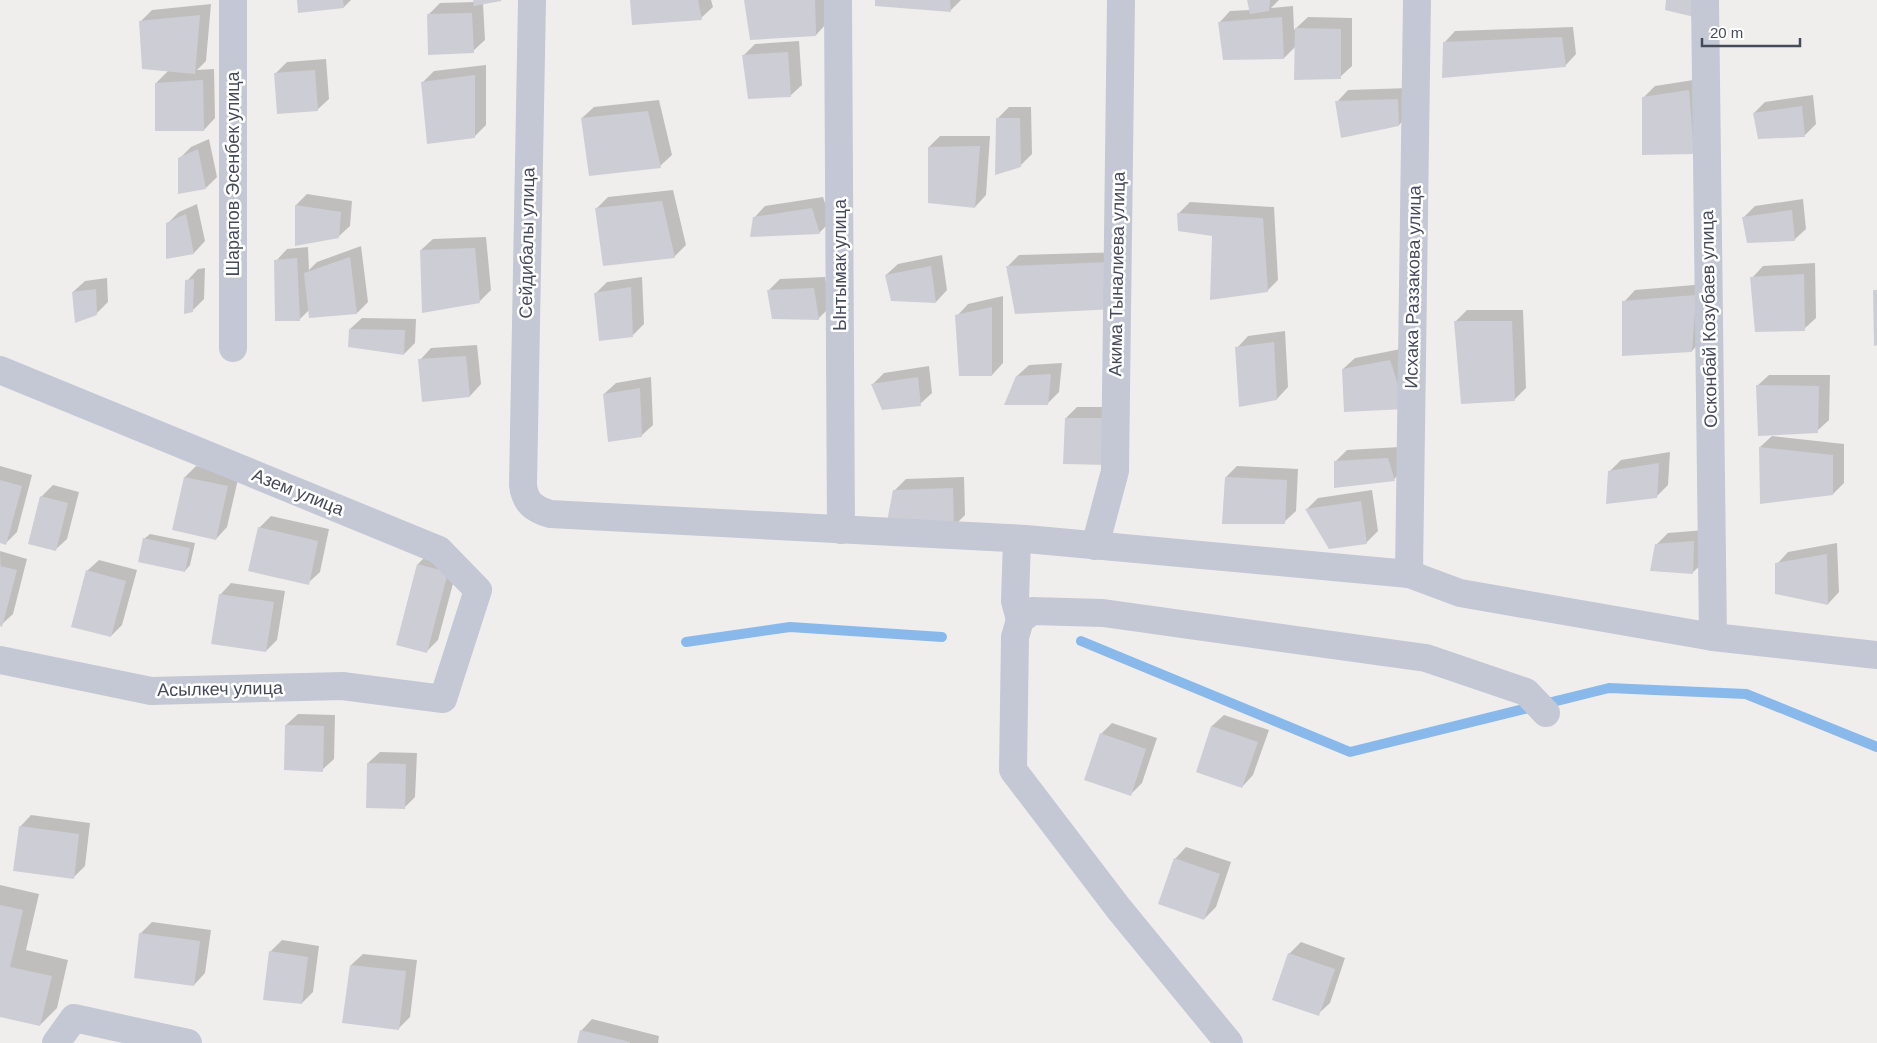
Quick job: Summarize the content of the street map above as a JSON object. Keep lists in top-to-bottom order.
{
  "streets": {
    "street": [
      "Шарапов Эсенбек улица",
      "Сейдибалы улица",
      "Ынтымак улица",
      "Акима Тыналиева улица",
      "Исхака Раззакова улица",
      "Осконбай Козубаев улица",
      "Азем улица",
      "Асылкеч улица"
    ]
  },
  "crossings": [
    ["Сейдибалы улица", "Ынтымак улица"],
    ["Азем улица", "Асылкеч улица"]
  ],
  "scale_bar": "20 m"
}
